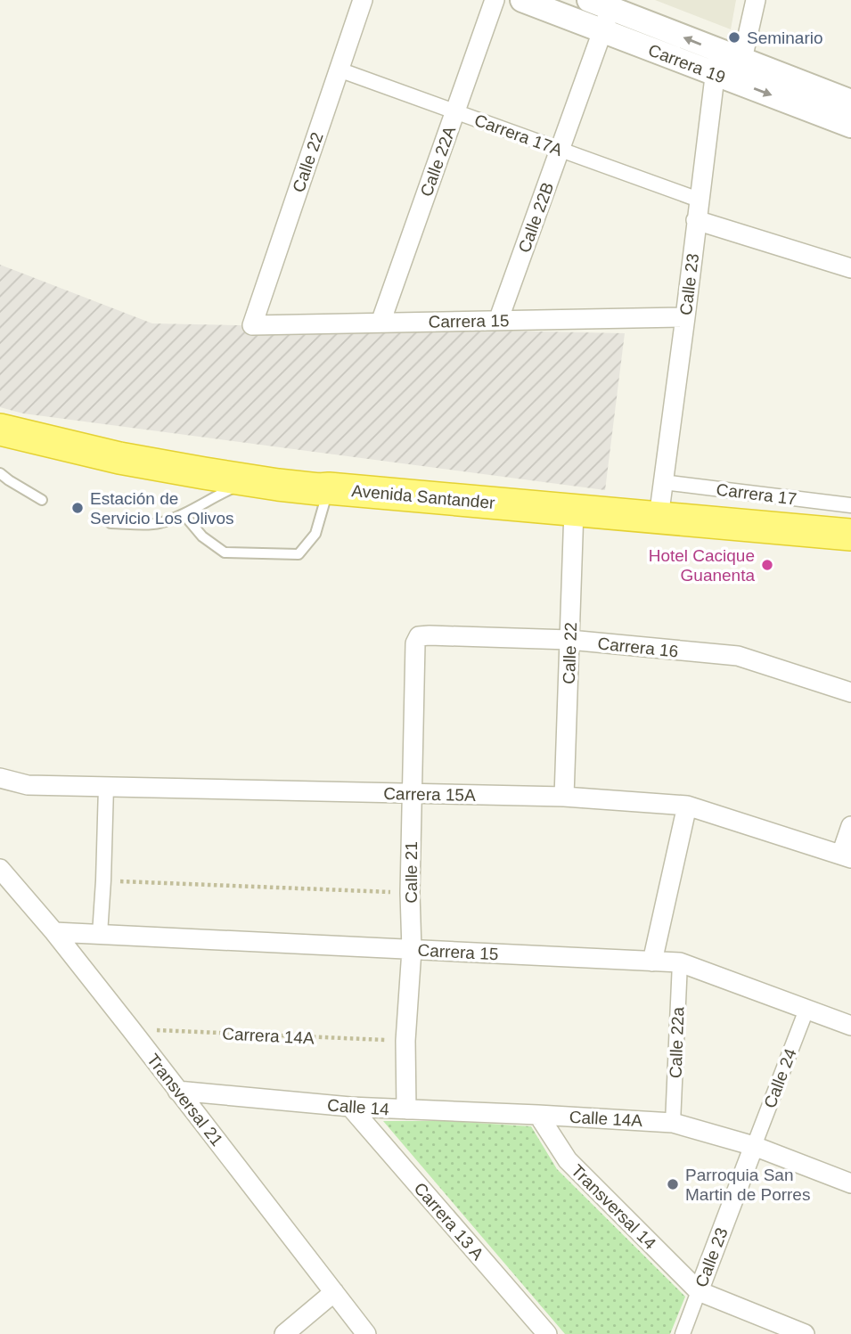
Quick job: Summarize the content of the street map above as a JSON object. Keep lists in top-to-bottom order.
{
  "streets": {
    "highway": ["Avenida Santander"],
    "street": [
      "Carrera 19",
      "Carrera 17A",
      "Calle 22A",
      "Calle 22",
      "Calle 22B",
      "Calle 23",
      "Carrera 15",
      "Carrera 17",
      "Carrera 16",
      "Carrera 15A",
      "Calle 21",
      "Calle 22a",
      "Calle 24",
      "Transversal 21",
      "Calle 14",
      "Calle 14A",
      "Transversal 14",
      "Carrera 13 A"
    ],
    "path": ["Carrera 14A"]
  },
  "crossings": [
    ["Carrera 19", "Calle 22B"],
    ["Carrera 19", "Calle 23"],
    ["Carrera 17A", "Calle 22A"],
    ["Carrera 17A", "Calle 22"],
    ["Carrera 17A", "Calle 22B"],
    ["Carrera 17A", "Calle 23"],
    ["Calle 22A", "Carrera 15"],
    ["Calle 22", "Carrera 15"],
    ["Calle 22", "Avenida Santander"],
    ["Calle 22", "Carrera 16"],
    ["Calle 22", "Carrera 15A"],
    ["Calle 22B", "Carrera 15"],
    ["Calle 23", "Carrera 15"],
    ["Calle 23", "Carrera 17"],
    ["Calle 23", "Avenida Santander"],
    ["Calle 23", "Calle 24"],
    ["Calle 23", "Transversal 14"],
    ["Carrera 15", "Calle 21"],
    ["Carrera 15", "Calle 22a"],
    ["Carrera 15", "Calle 24"],
    ["Carrera 15", "Transversal 21"],
    ["Carrera 16", "Calle 21"],
    ["Carrera 15A", "Calle 21"],
    ["Calle 21", "Carrera 14A"],
    ["Calle 21", "Calle 14"],
    ["Carrera 14A", "Transversal 21"],
    ["Calle 22a", "Calle 14A"],
    ["Transversal 21", "Calle 14"],
    ["Calle 14", "Calle 14A"],
    ["Calle 14", "Transversal 14"],
    ["Calle 14", "Carrera 13 A"],
    ["Calle 14A", "Transversal 14"]
  ],
  "places": [
    "Seminario",
    "Estación de Servicio Los Olivos",
    "Hotel Cacique Guanenta",
    "Parroquia San Martin de Porres"
  ]
}
